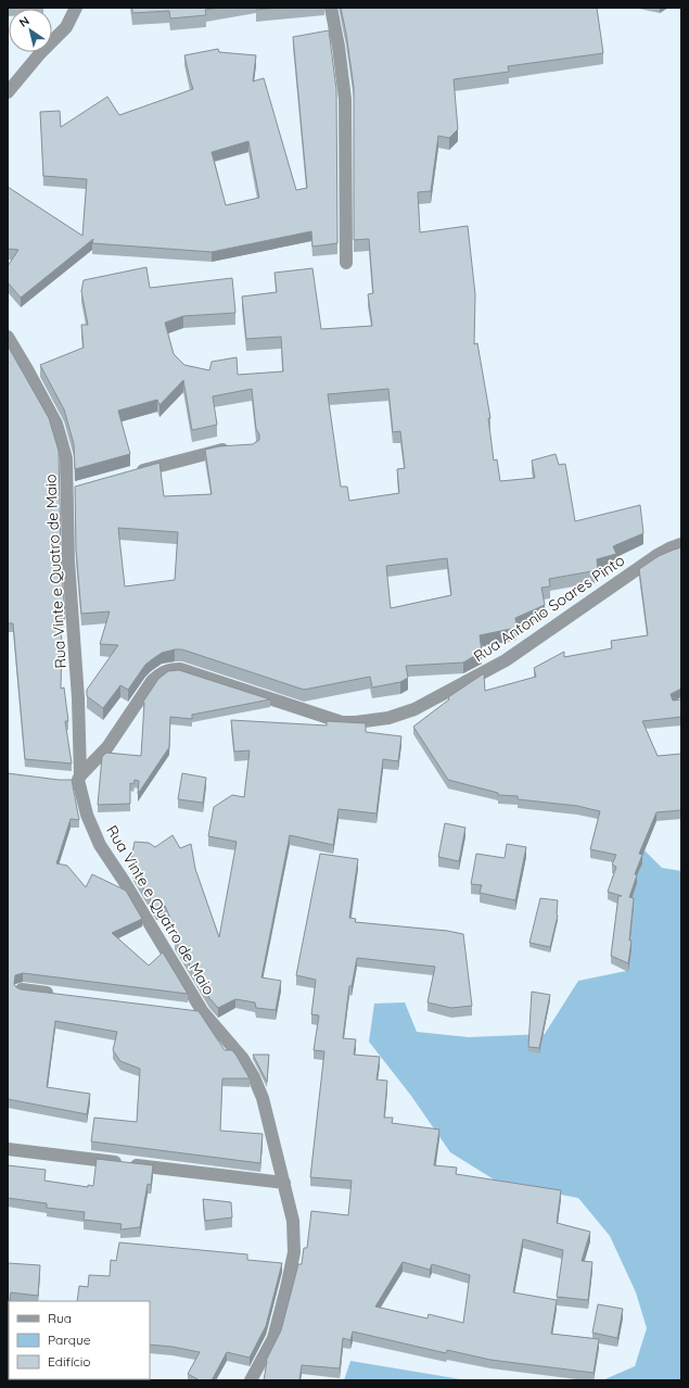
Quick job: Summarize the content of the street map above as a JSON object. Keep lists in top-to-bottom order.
{
  "streets": {
    "street": ["Rua Vinte e Quatro de Maio", "Rua Antonio Soares Pinto"]
  },
  "crossings": [
    ["Rua Vinte e Quatro de Maio", "Rua Antonio Soares Pinto"]
  ],
  "legend": ["Rua", "Parque", "Edifício"],
  "north": "top left"
}
